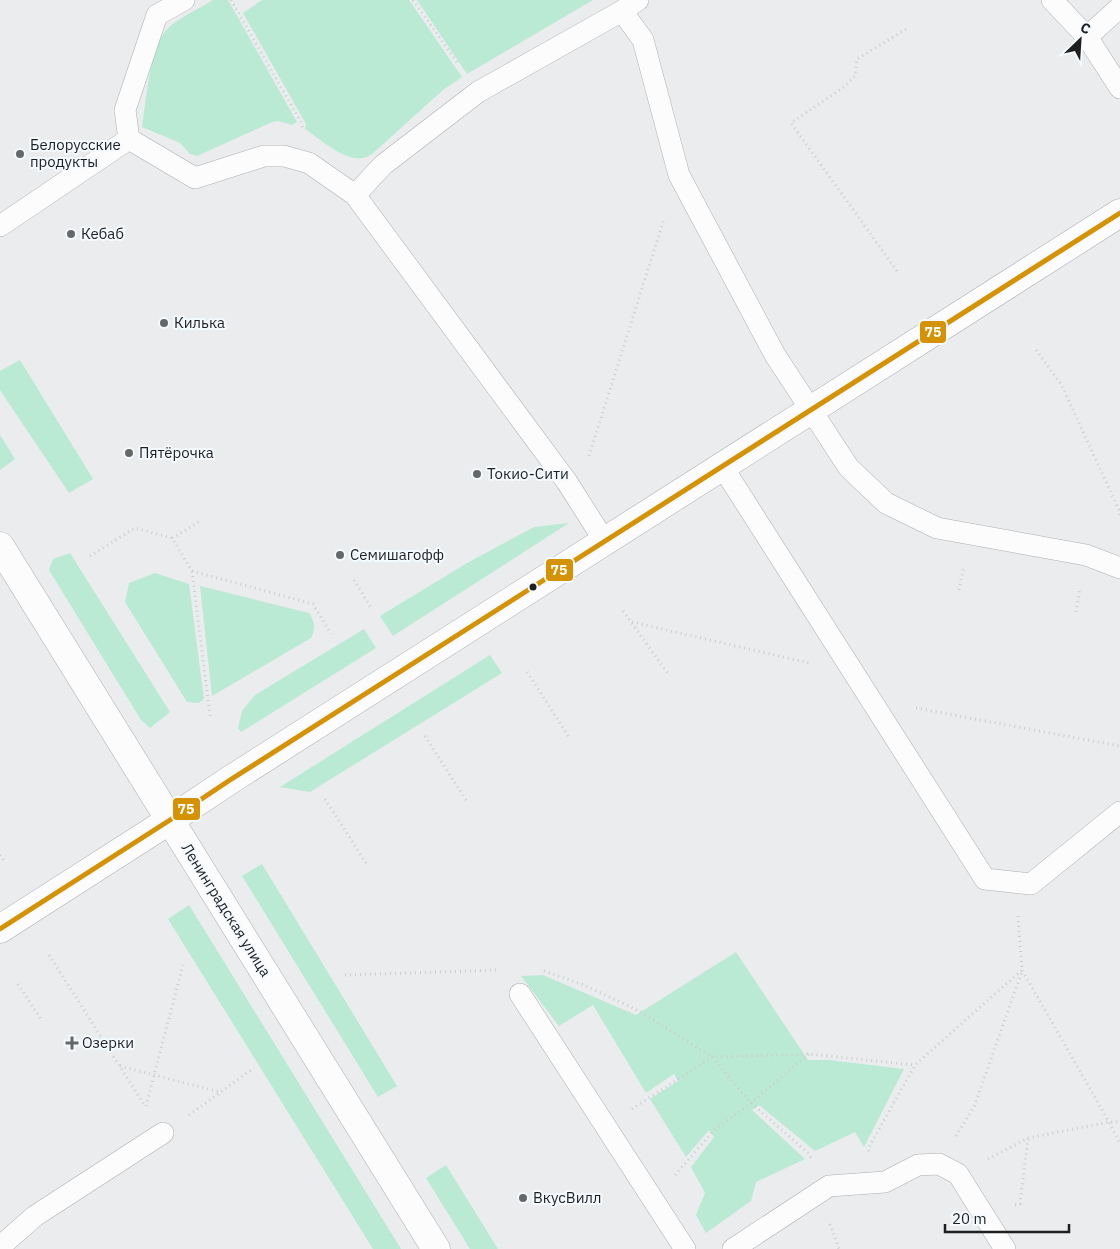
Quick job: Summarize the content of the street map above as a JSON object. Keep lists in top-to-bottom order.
{
  "streets": {
    "street": ["Ленинградская улица"]
  },
  "places": {
    "other": [
      "Белорусские продукты",
      "Кебаб",
      "Килька",
      "Пятёрочка",
      "Токио-Сити",
      "Семишагофф",
      "ВкусВилл"
    ],
    "health": ["Озерки"]
  },
  "lines": ["transit line 75"],
  "scale_bar": "20 m",
  "north": "top right"
}
